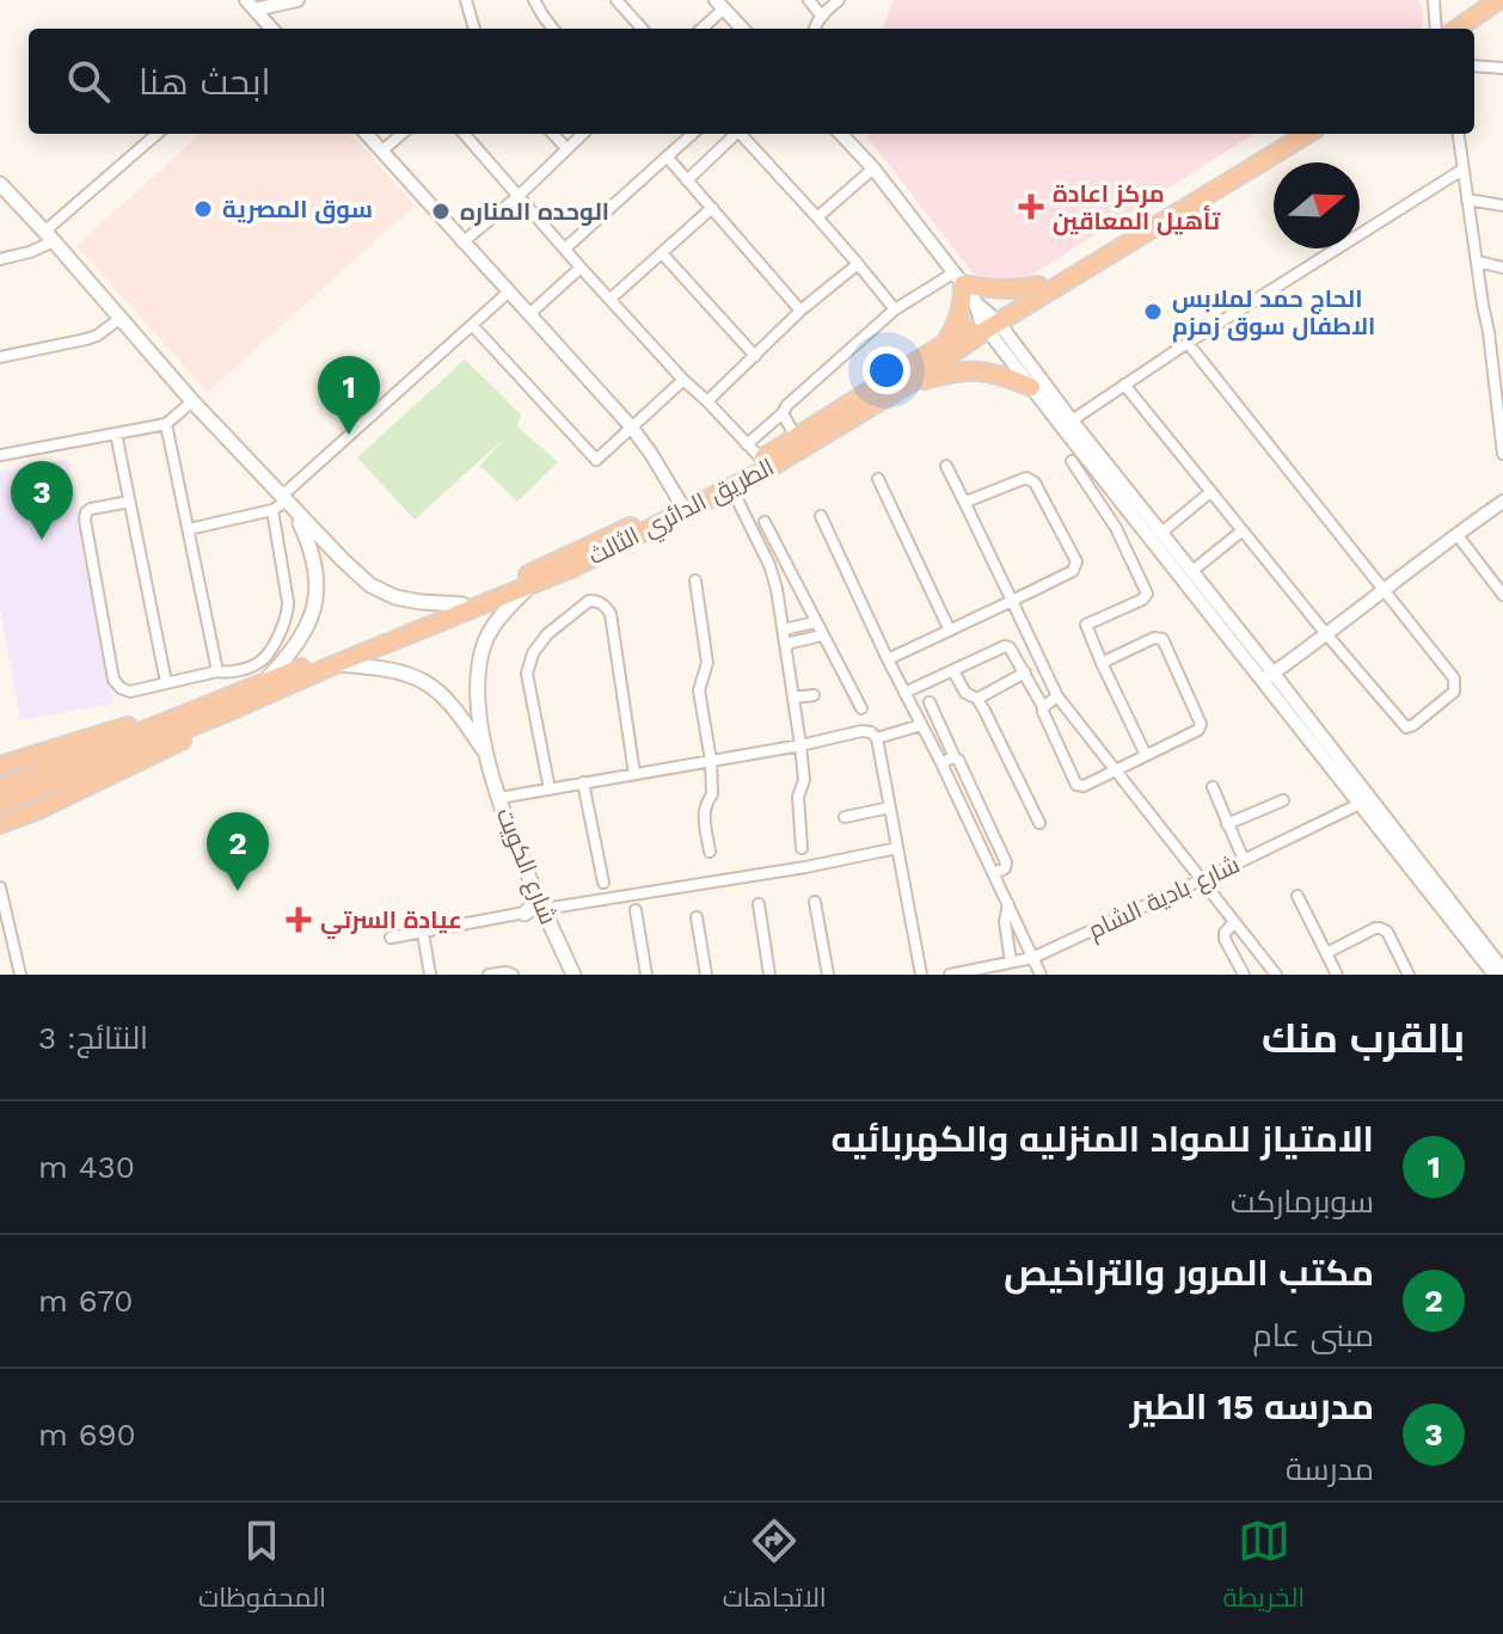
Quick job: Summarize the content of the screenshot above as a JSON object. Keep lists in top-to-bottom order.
{
  "streets": {
    "highway": ["الطريق الدائري الثالث"],
    "main road": ["شارع الكويت"],
    "street": ["شارع بادية الشام"]
  },
  "crossings": [
    ["الطريق الدائري الثالث", "شارع الكويت"]
  ],
  "places": {
    "health": ["مركز اعادة تأهيل المعاقين", "عيادة السرتي"],
    "other": ["سوق المصرية", "الوحده المناره", "الحاج حمد لملابس الاطفال سوق زمزم"]
  },
  "north": "right",
  "page": {
    "search": "ابحث هنا",
    "pins": ["1", "3", "2"],
    "heading": ["بالقرب منك", "النتائج: 3"],
    "list": [
      {
        "mark": "1",
        "name": "الامتياز للمواد المنزليه والكهربائيه",
        "note": "سوبرماركت",
        "value": "430 m"
      },
      {
        "mark": "2",
        "name": "مكتب المرور والتراخيص",
        "note": "مبنى عام",
        "value": "670 m"
      },
      {
        "mark": "3",
        "name": "مدرسه 15 الطير",
        "note": "مدرسة",
        "value": "690 m"
      }
    ],
    "nav": ["الخريطة", "الاتجاهات", "المحفوظات"]
  }
}
